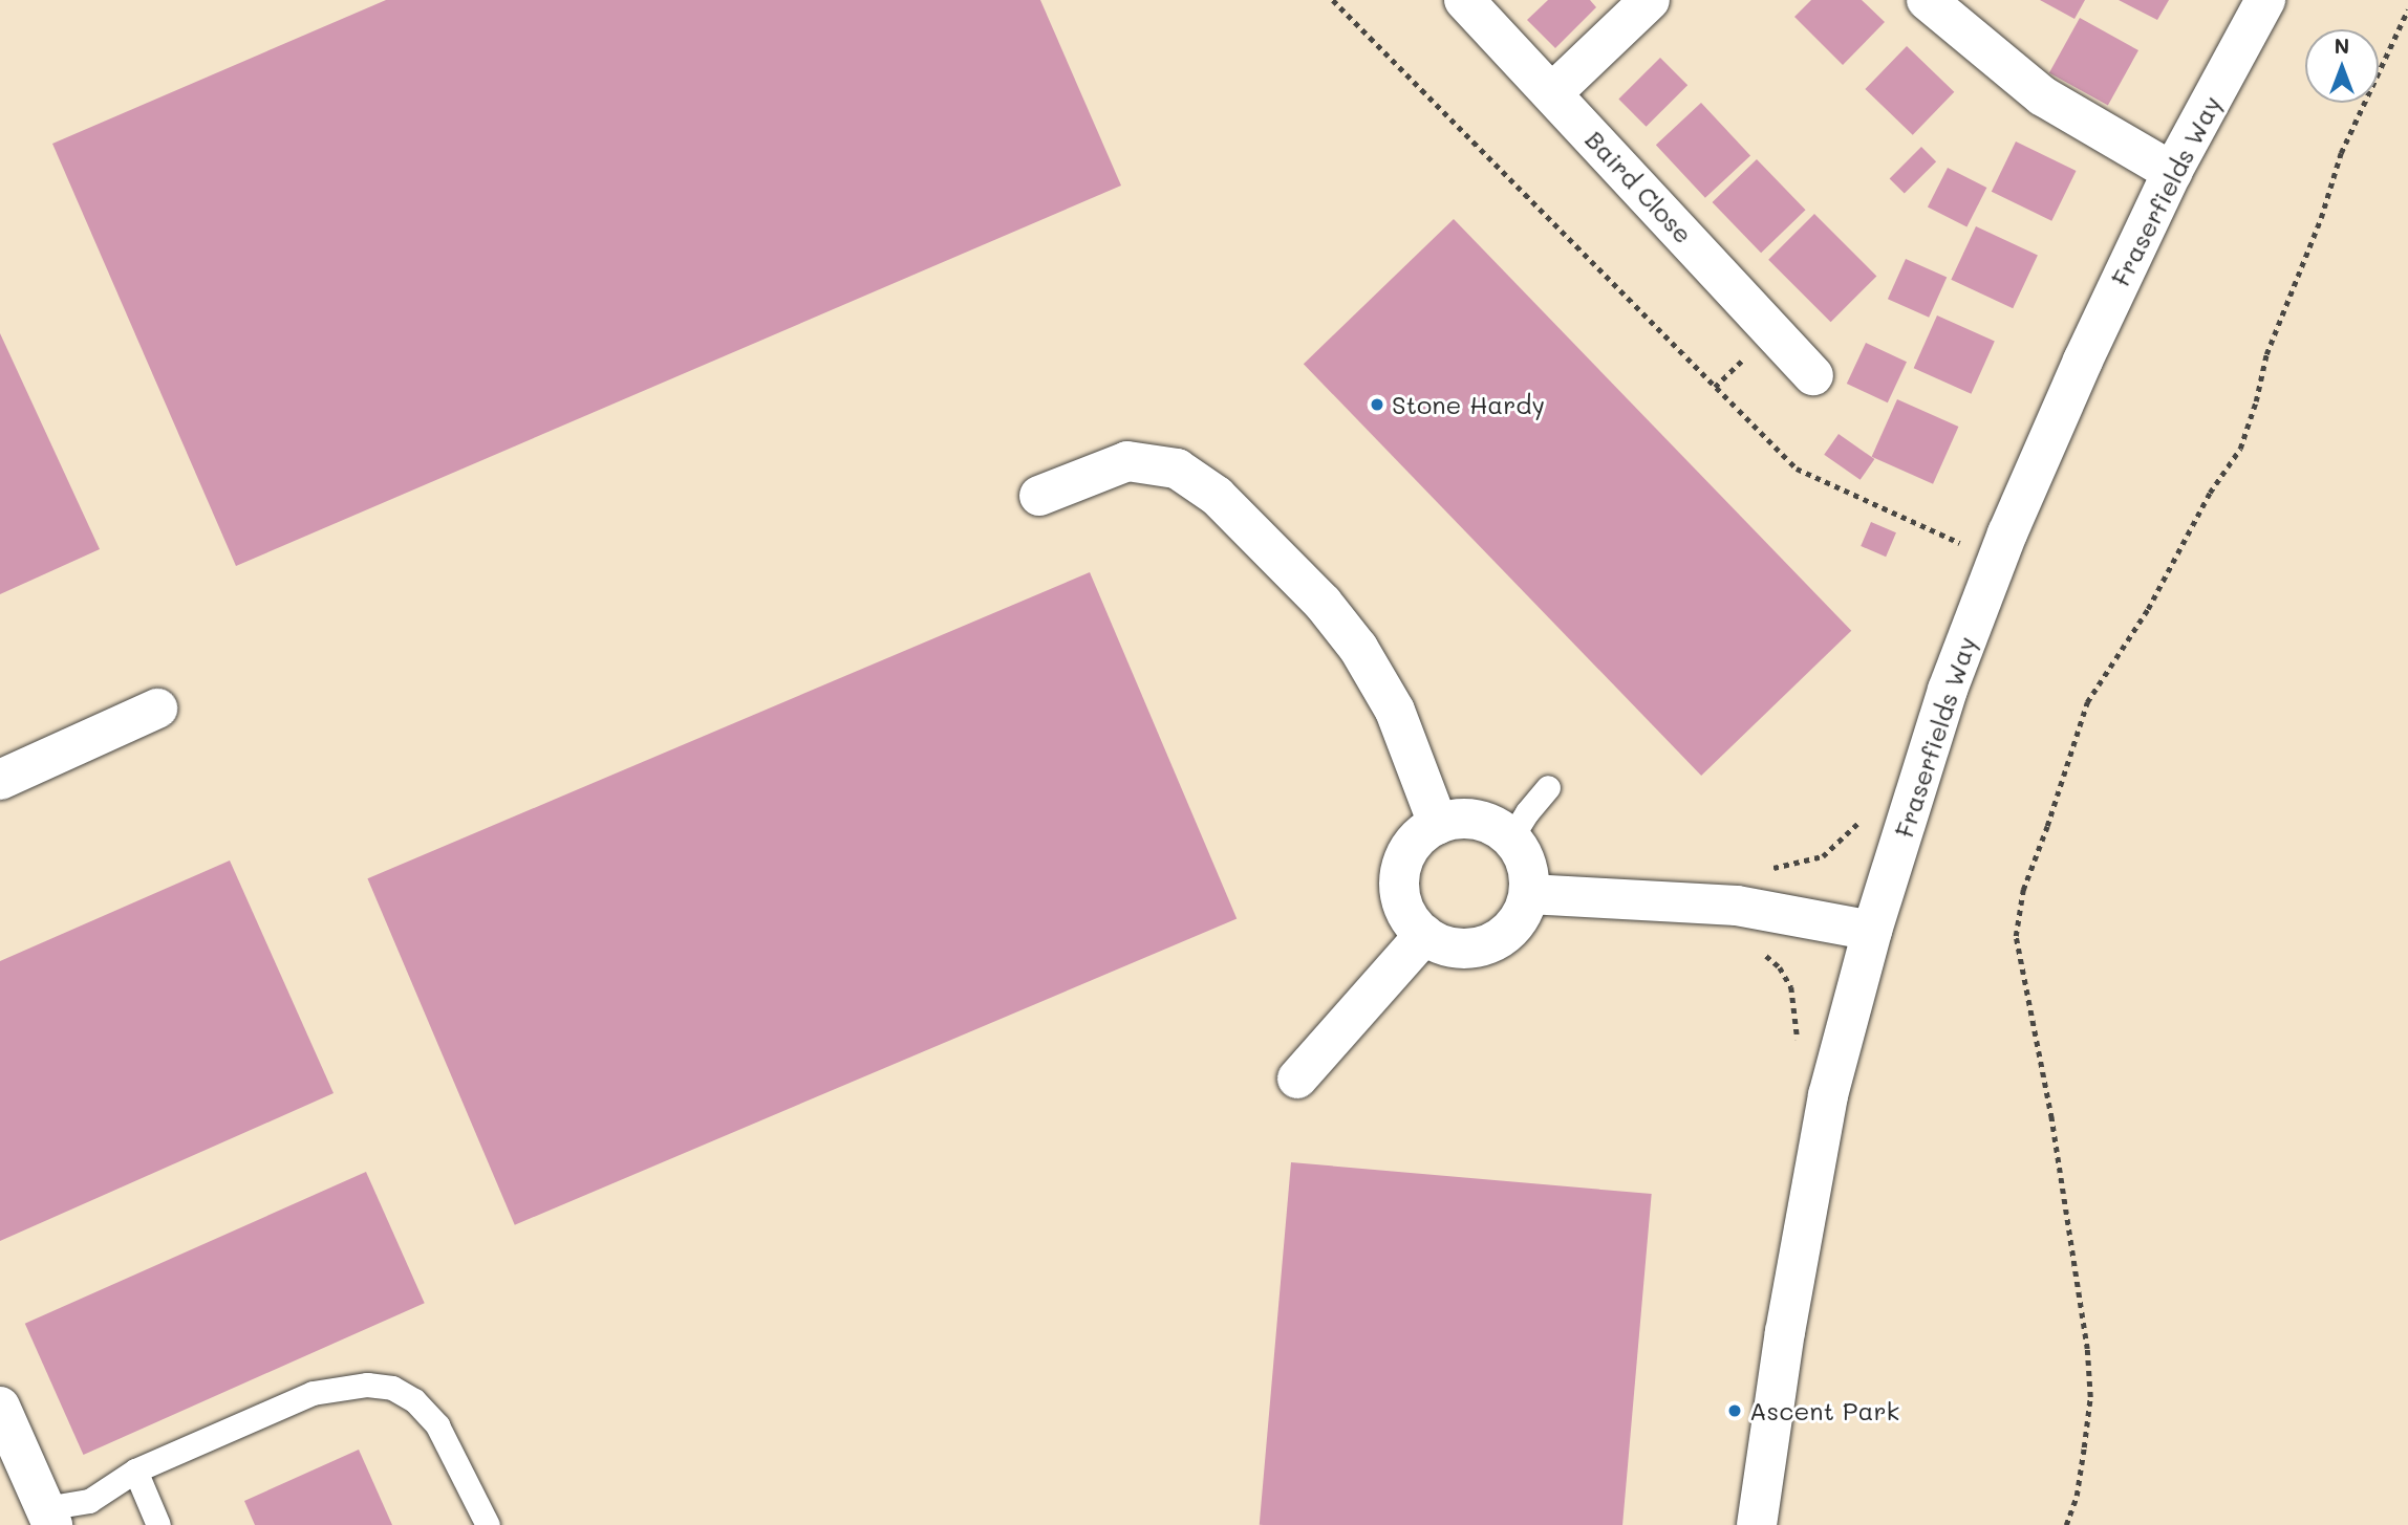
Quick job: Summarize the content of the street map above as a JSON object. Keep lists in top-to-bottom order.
{
  "streets": {
    "street": ["Baird Close", "Fraserfields Way"]
  },
  "places": ["Stone Hardy", "Ascent Park"],
  "north": "top"
}
